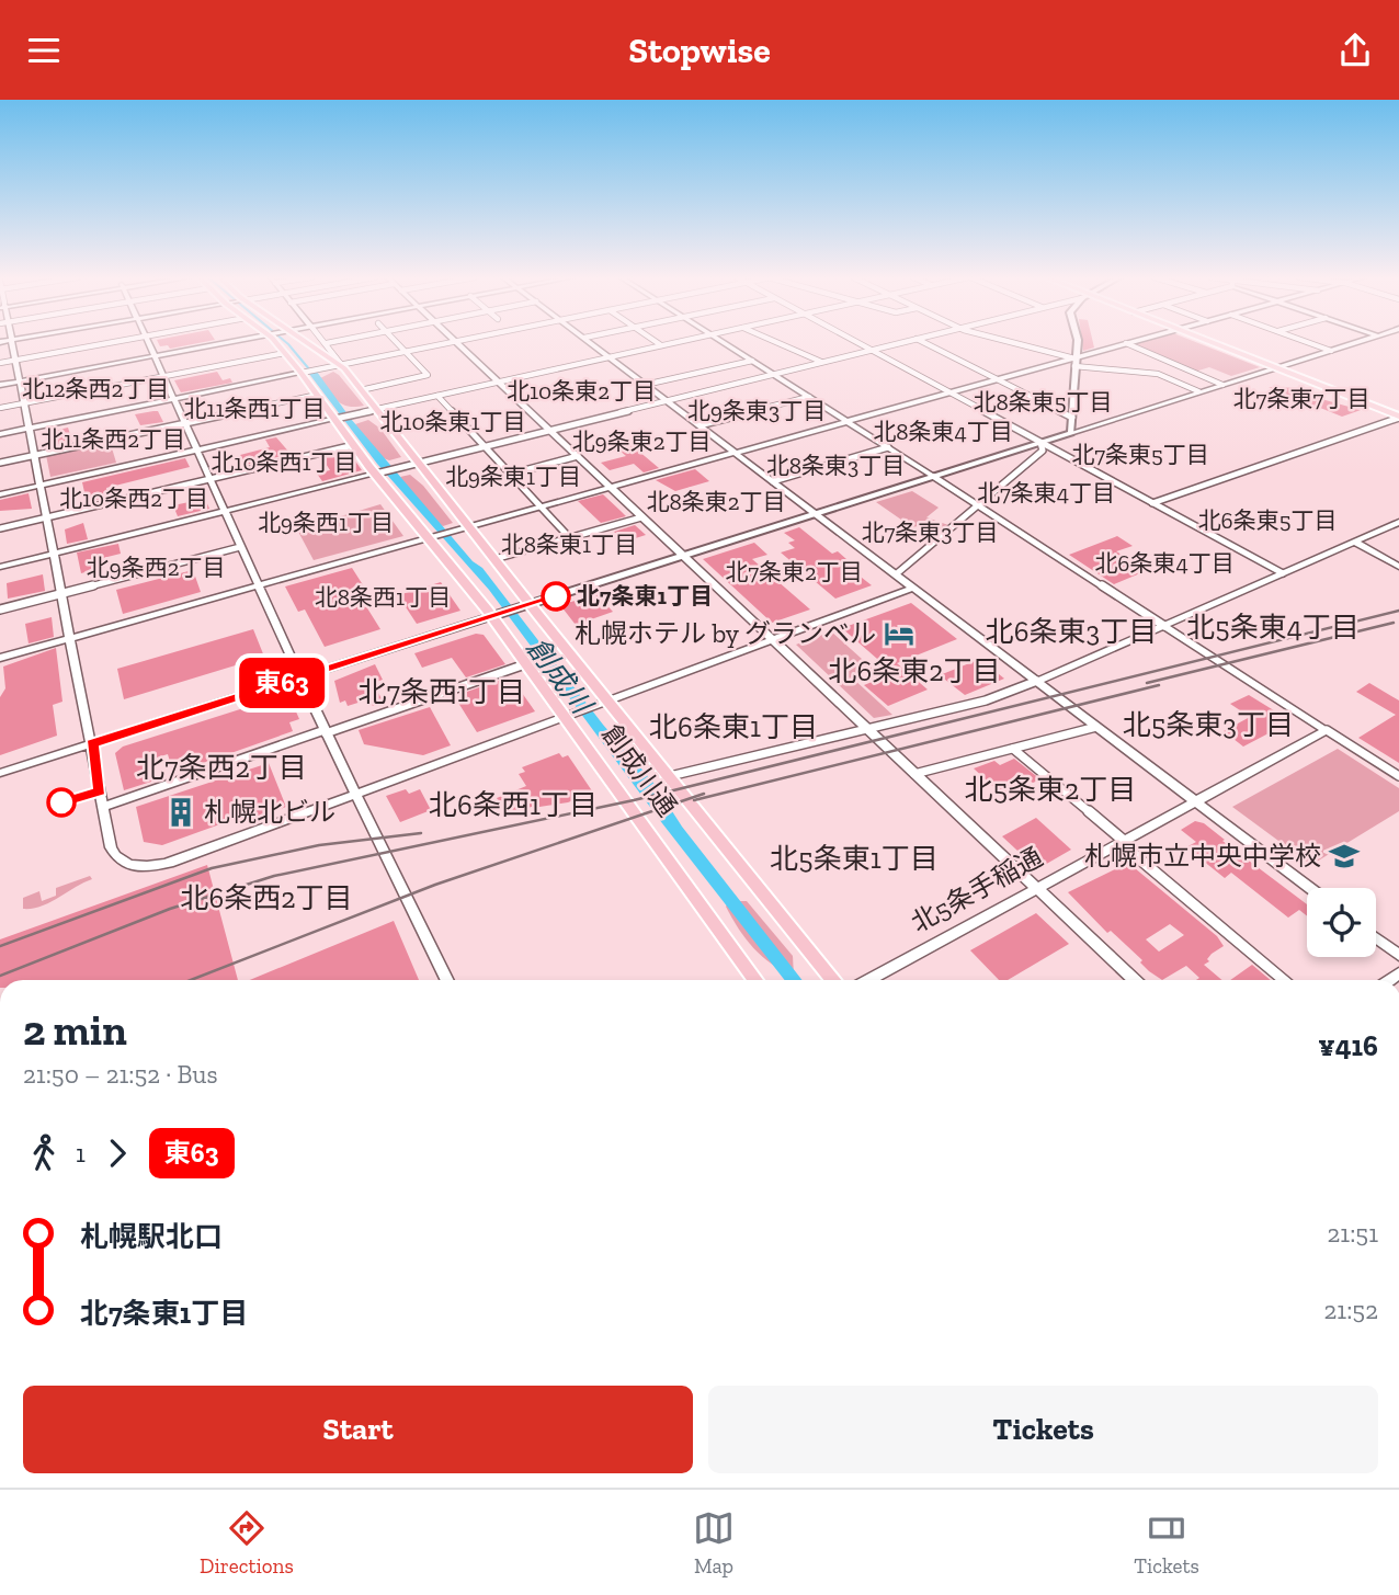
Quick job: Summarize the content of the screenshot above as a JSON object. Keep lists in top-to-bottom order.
{
  "streets": {
    "highway": ["創成川通"],
    "street": ["北5条手稲通"]
  },
  "districts": [
    "北12条西2丁目",
    "北10条東2丁目",
    "北7条東7丁目",
    "北8条東5丁目",
    "北11条西1丁目",
    "北9条東3丁目",
    "北10条東1丁目",
    "北8条東4丁目",
    "北11条西2丁目",
    "北9条東2丁目",
    "北7条東5丁目",
    "北10条西1丁目",
    "北8条東3丁目",
    "北9条東1丁目",
    "北7条東4丁目",
    "北10条西2丁目",
    "北8条東2丁目",
    "北6条東5丁目",
    "北9条西1丁目",
    "北7条東3丁目",
    "北8条東1丁目",
    "北6条東4丁目",
    "北9条西2丁目",
    "北7条東2丁目",
    "北8条西1丁目",
    "北5条東4丁目",
    "北6条東3丁目",
    "北6条東2丁目",
    "北7条西1丁目",
    "北5条東3丁目",
    "北6条東1丁目",
    "北7条西2丁目",
    "北5条東2丁目",
    "北6条西1丁目",
    "北5条東1丁目",
    "北6条西2丁目"
  ],
  "water": ["創成川"],
  "places": {
    "other": ["北7条東1丁目"],
    "hotel": ["札幌ホテル by グランベル"],
    "building": ["札幌北ビル"],
    "school or university": ["札幌市立中央中学校"]
  },
  "lines": ["bus line 東63"],
  "page": {
    "header": "Stopwise",
    "on_map": "東63",
    "heading": ["2 min", "21:50 – 21:52 · Bus", "¥416"],
    "legs": ["1", "東63"],
    "list": [
      {
        "name": "札幌駅北口",
        "value": "21:51"
      },
      {
        "name": "北7条東1丁目",
        "value": "21:52"
      }
    ],
    "buttons": ["Start", "Tickets"],
    "tabs": ["Directions", "Map", "Tickets"]
  }
}
